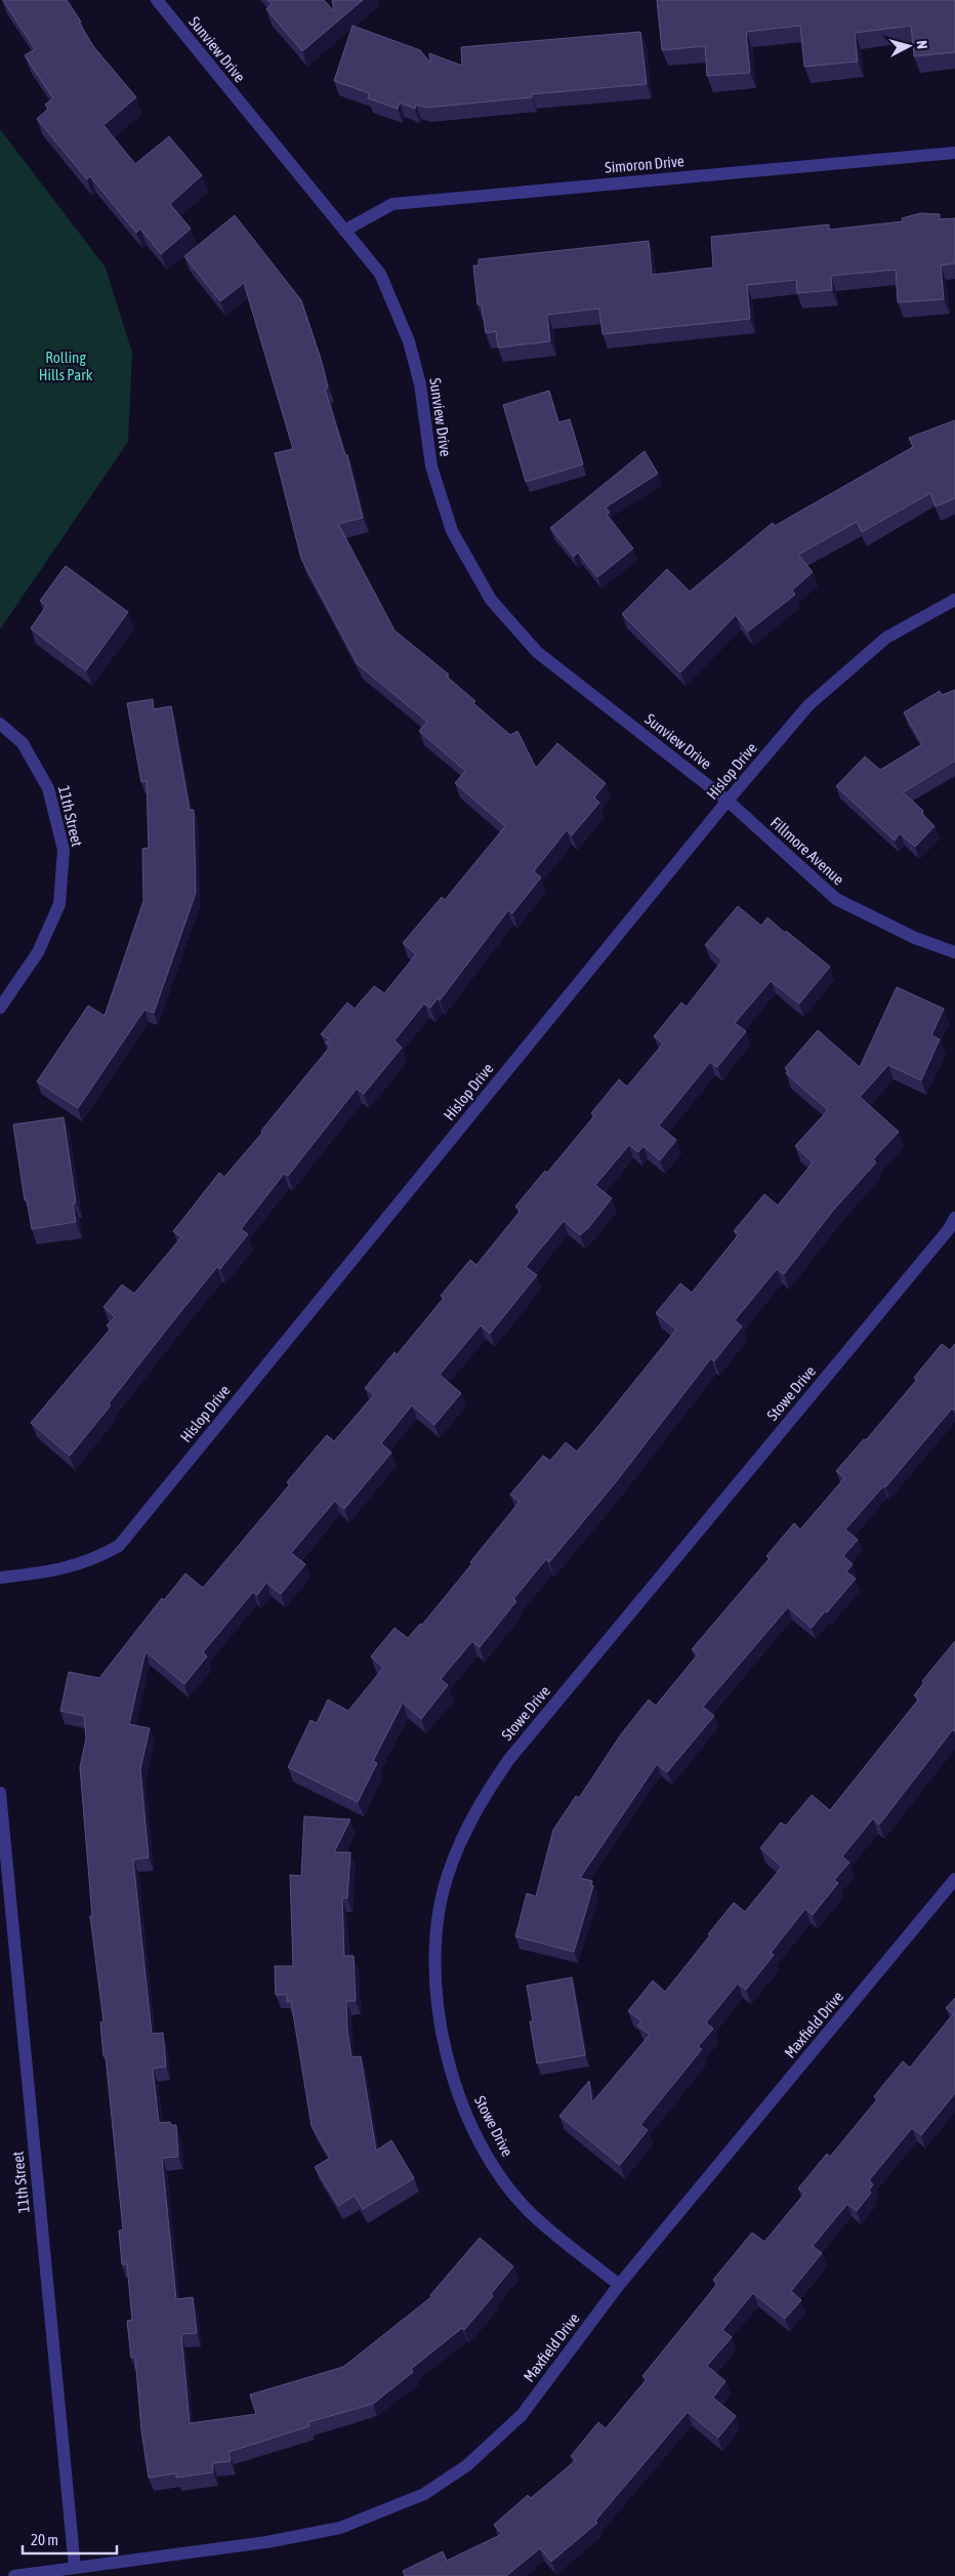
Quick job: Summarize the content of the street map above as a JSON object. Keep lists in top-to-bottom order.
{
  "streets": {
    "street": [
      "Sunview Drive",
      "Simoron Drive",
      "Hislop Drive",
      "11th Street",
      "Fillmore Avenue",
      "Stowe Drive",
      "Maxfield Drive"
    ]
  },
  "crossings": [
    ["Sunview Drive", "Simoron Drive"],
    ["Sunview Drive", "Hislop Drive"],
    ["Sunview Drive", "Fillmore Avenue"],
    ["Hislop Drive", "Fillmore Avenue"],
    ["11th Street", "Maxfield Drive"],
    ["Stowe Drive", "Maxfield Drive"]
  ],
  "parks": ["Rolling Hills Park"],
  "scale_bar": "20 m",
  "north": "right"
}
